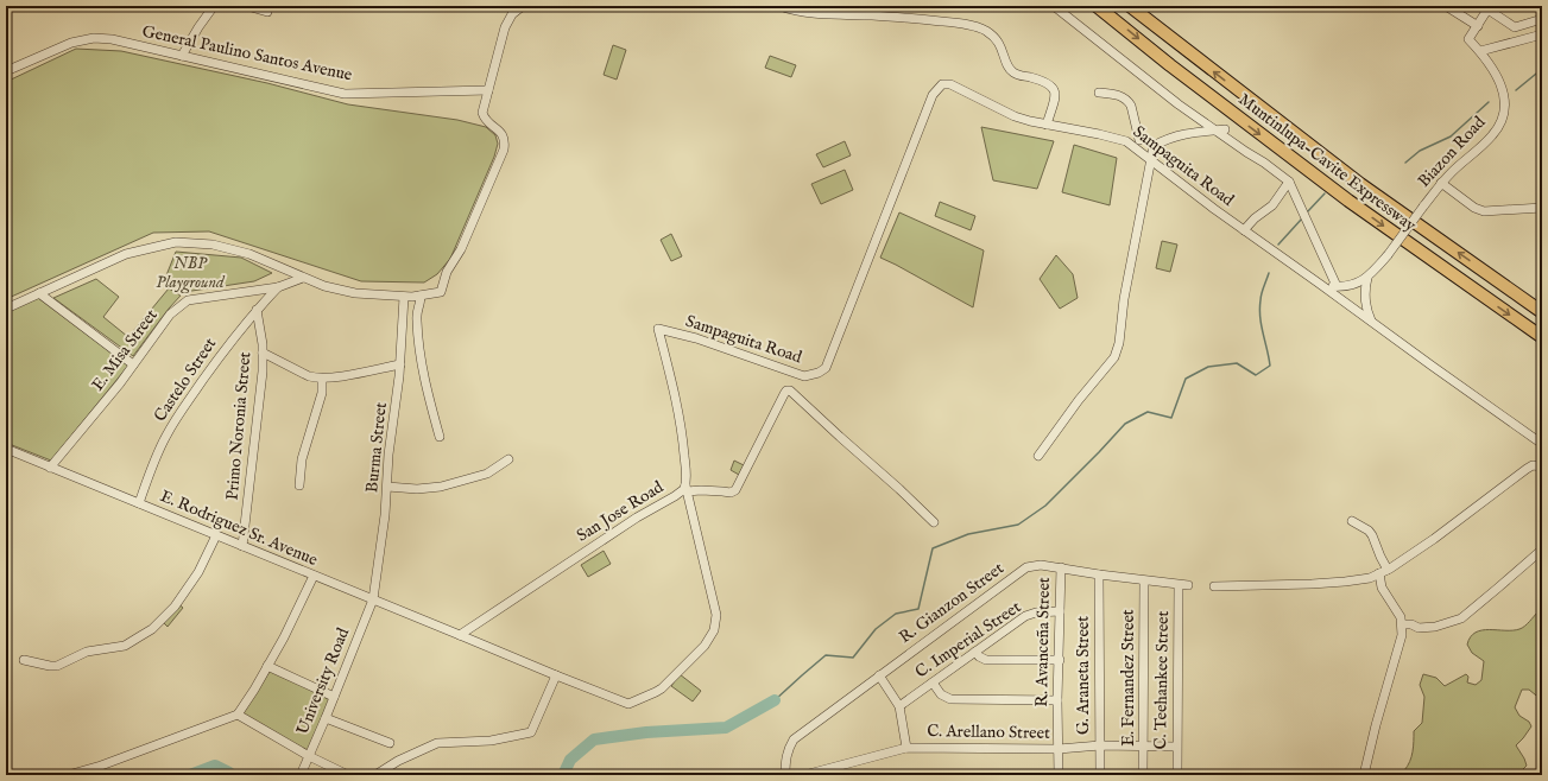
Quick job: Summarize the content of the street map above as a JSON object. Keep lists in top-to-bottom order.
{
  "streets": {
    "highway": ["Muntinlupa-Cavite Expressway"],
    "street": [
      "General Paulino Santos Avenue",
      "Biazon Road",
      "Sampaguita Road",
      "E. Misa Street",
      "Castelo Street",
      "Primo Noronia Street",
      "Burma Street",
      "San Jose Road",
      "E. Rodriguez Sr. Avenue",
      "R. Gianzon Street",
      "C. Imperial Street",
      "R. Avanceña Street",
      "G. Araneta Street",
      "E. Fernandez Street",
      "C. Teehankee Street",
      "University Road",
      "C. Arellano Street"
    ]
  },
  "crossings": [
    ["Sampaguita Road", "San Jose Road"],
    ["E. Misa Street", "Castelo Street"],
    ["E. Misa Street", "E. Rodriguez Sr. Avenue"],
    ["Castelo Street", "Primo Noronia Street"],
    ["Castelo Street", "E. Rodriguez Sr. Avenue"],
    ["Primo Noronia Street", "E. Rodriguez Sr. Avenue"],
    ["Burma Street", "E. Rodriguez Sr. Avenue"],
    ["Burma Street", "University Road"],
    ["San Jose Road", "E. Rodriguez Sr. Avenue"],
    ["E. Rodriguez Sr. Avenue", "University Road"],
    ["R. Gianzon Street", "R. Avanceña Street"],
    ["R. Gianzon Street", "G. Araneta Street"],
    ["R. Gianzon Street", "E. Fernandez Street"],
    ["R. Gianzon Street", "C. Teehankee Street"],
    ["C. Imperial Street", "R. Avanceña Street"],
    ["R. Avanceña Street", "C. Arellano Street"],
    ["G. Araneta Street", "C. Arellano Street"],
    ["E. Fernandez Street", "C. Arellano Street"],
    ["C. Teehankee Street", "C. Arellano Street"]
  ],
  "parks": ["NBP Playground"]
}
